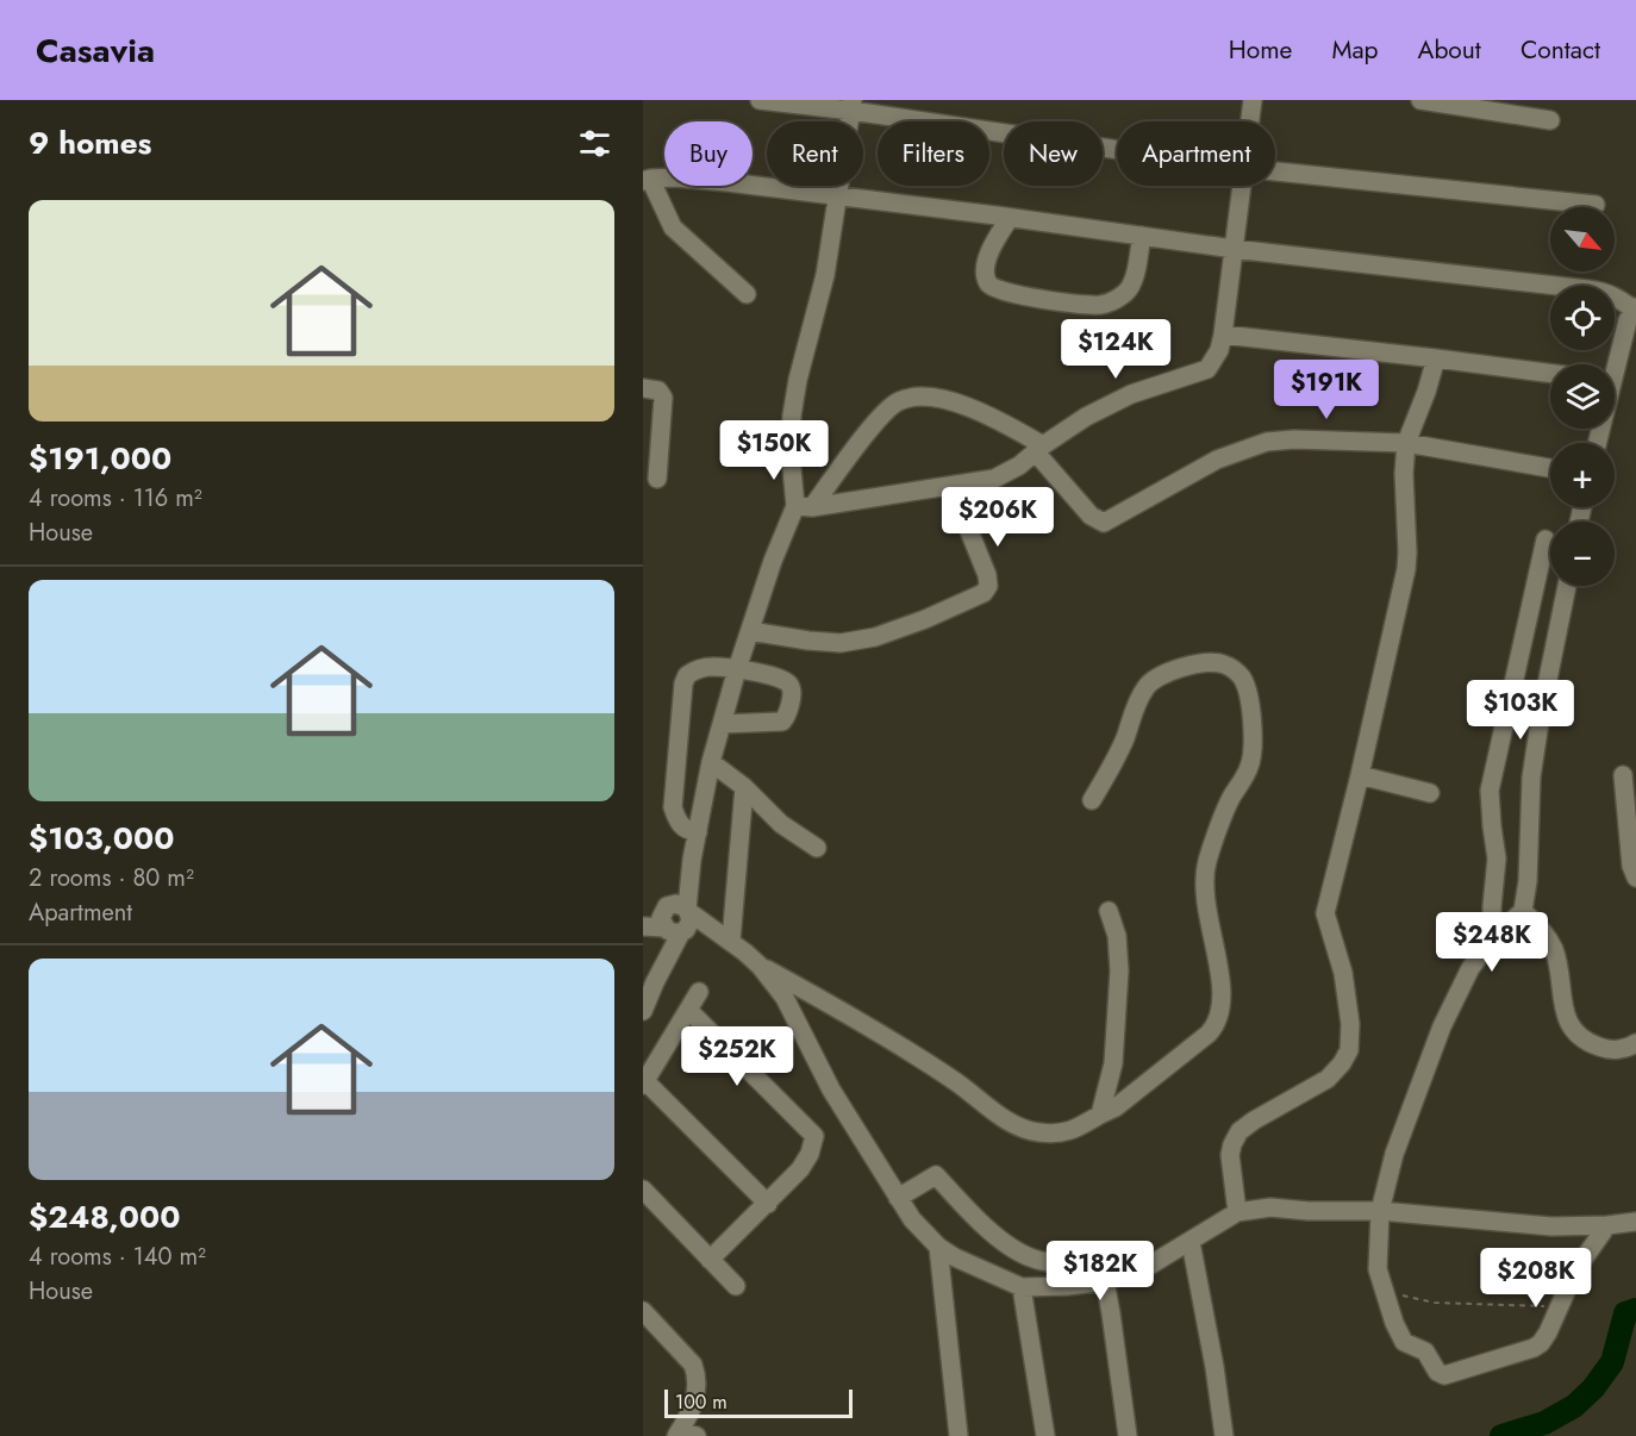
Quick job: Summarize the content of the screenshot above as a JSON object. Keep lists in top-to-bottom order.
{
  "scale_bar": "100 m",
  "north": "bottom right",
  "page": {
    "header": "Casavia",
    "nav": [
      "Home",
      "Map",
      "About",
      "Contact"
    ],
    "heading": "9 homes",
    "chip": [
      "Buy",
      "Rent",
      "Filters",
      "New",
      "Apartment"
    ],
    "list": [
      {
        "name": "$191,000",
        "note": "4 rooms · 116 m² · House"
      },
      {
        "name": "$103,000",
        "note": "2 rooms · 80 m² · Apartment"
      },
      {
        "name": "$248,000",
        "note": "4 rooms · 140 m² · House"
      }
    ],
    "map_buttons": ["+", "−"],
    "price": [
      "$124K",
      "$191K",
      "$150K",
      "$206K",
      "$103K",
      "$248K",
      "$252K",
      "$182K",
      "$208K"
    ],
    "scale": "100 m"
  }
}
